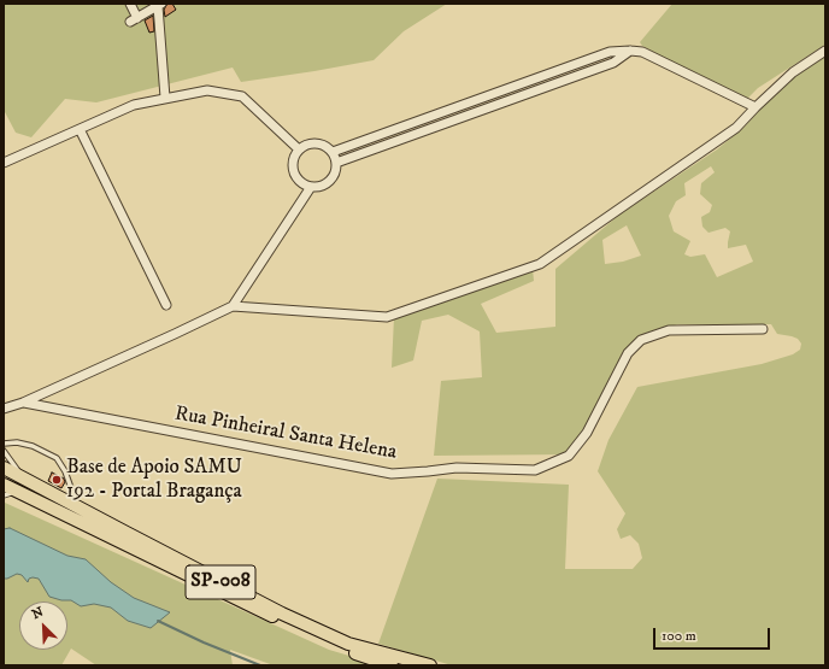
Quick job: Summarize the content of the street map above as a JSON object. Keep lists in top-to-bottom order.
{
  "streets": {
    "main road": ["SP-008"],
    "street": ["Rua Pinheiral Santa Helena"]
  },
  "places": ["Base de Apoio SAMU 192 - Portal Bragança"],
  "scale_bar": "100 m",
  "north": "top left"
}
